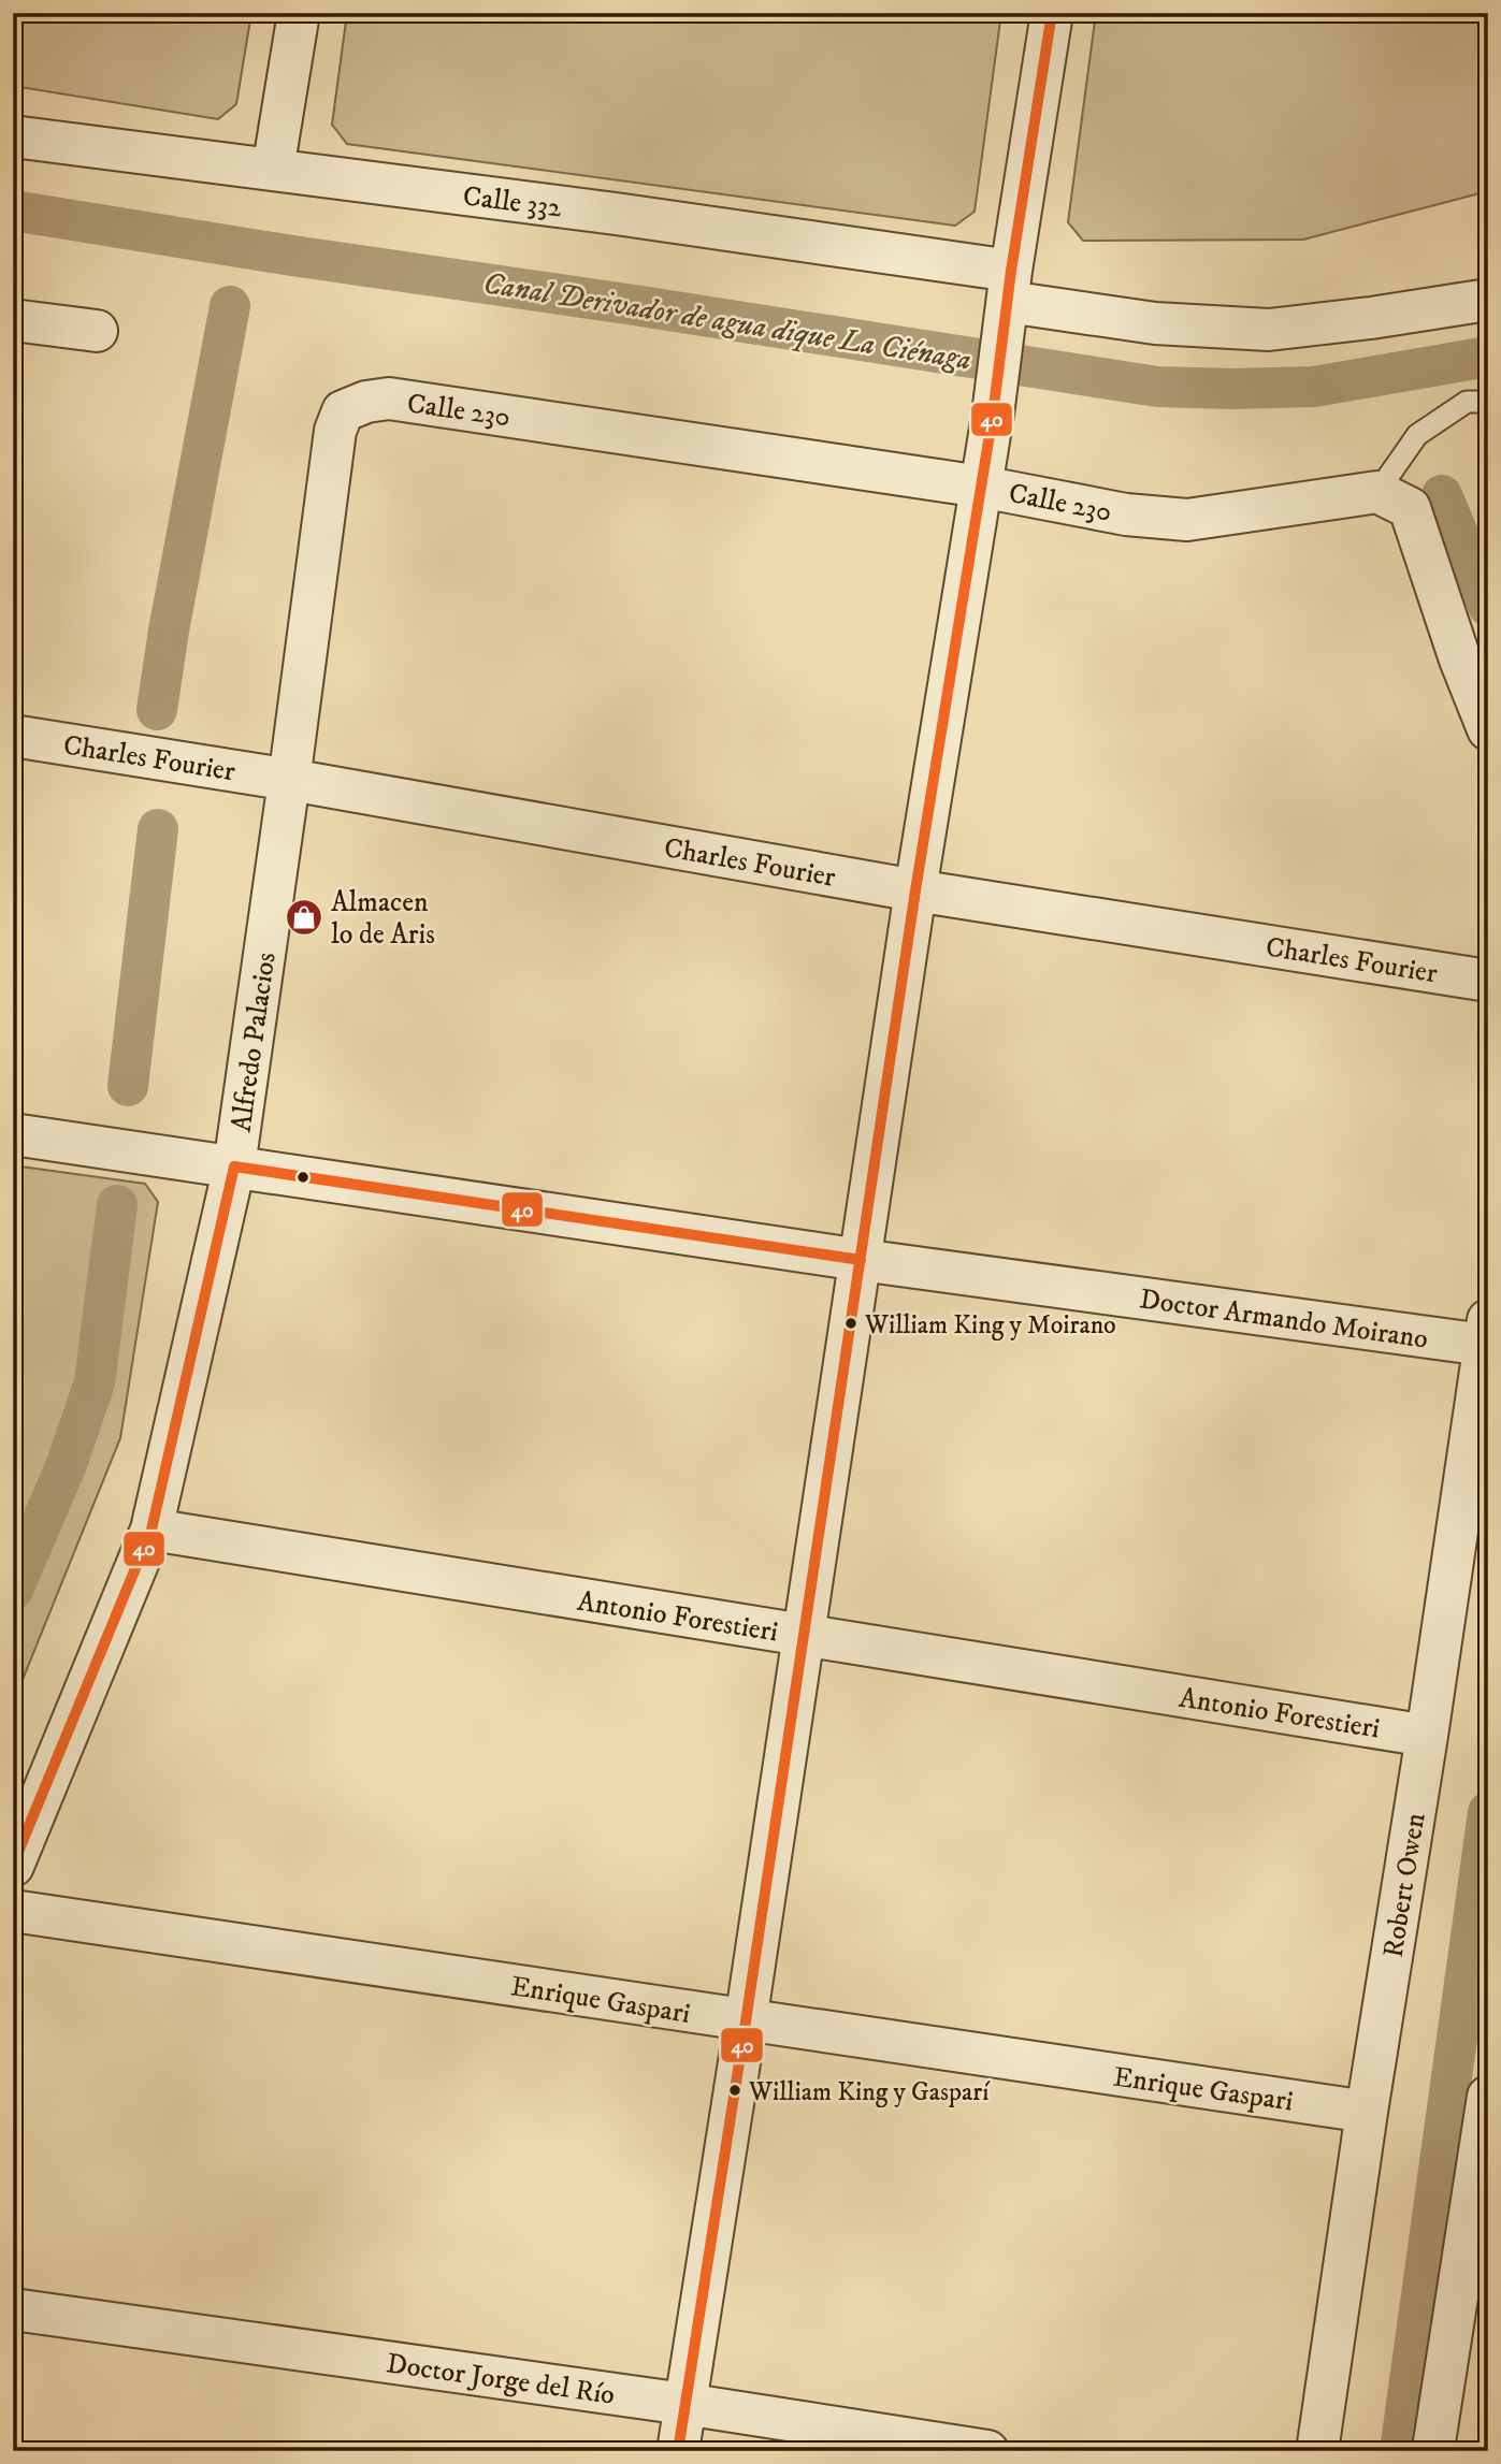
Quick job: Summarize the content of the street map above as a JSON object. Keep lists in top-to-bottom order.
{
  "streets": {
    "street": [
      "Calle 332",
      "Calle 230",
      "Charles Fourier",
      "Alfredo Palacios",
      "Doctor Armando Moirano",
      "Antonio Forestieri",
      "Robert Owen",
      "Enrique Gaspari",
      "Doctor Jorge del Río"
    ]
  },
  "crossings": [
    ["Calle 230", "Alfredo Palacios"],
    ["Charles Fourier", "Alfredo Palacios"],
    ["Alfredo Palacios", "Doctor Armando Moirano"],
    ["Alfredo Palacios", "Antonio Forestieri"],
    ["Doctor Armando Moirano", "Robert Owen"],
    ["Antonio Forestieri", "Robert Owen"],
    ["Robert Owen", "Enrique Gaspari"]
  ],
  "water": ["Canal Derivador de agua dique La Ciénaga"],
  "places": {
    "shop": ["Almacen lo de Aris"],
    "other": ["William King y Moirano", "William King y Gasparí"]
  },
  "lines": ["transit line 40"]
}
